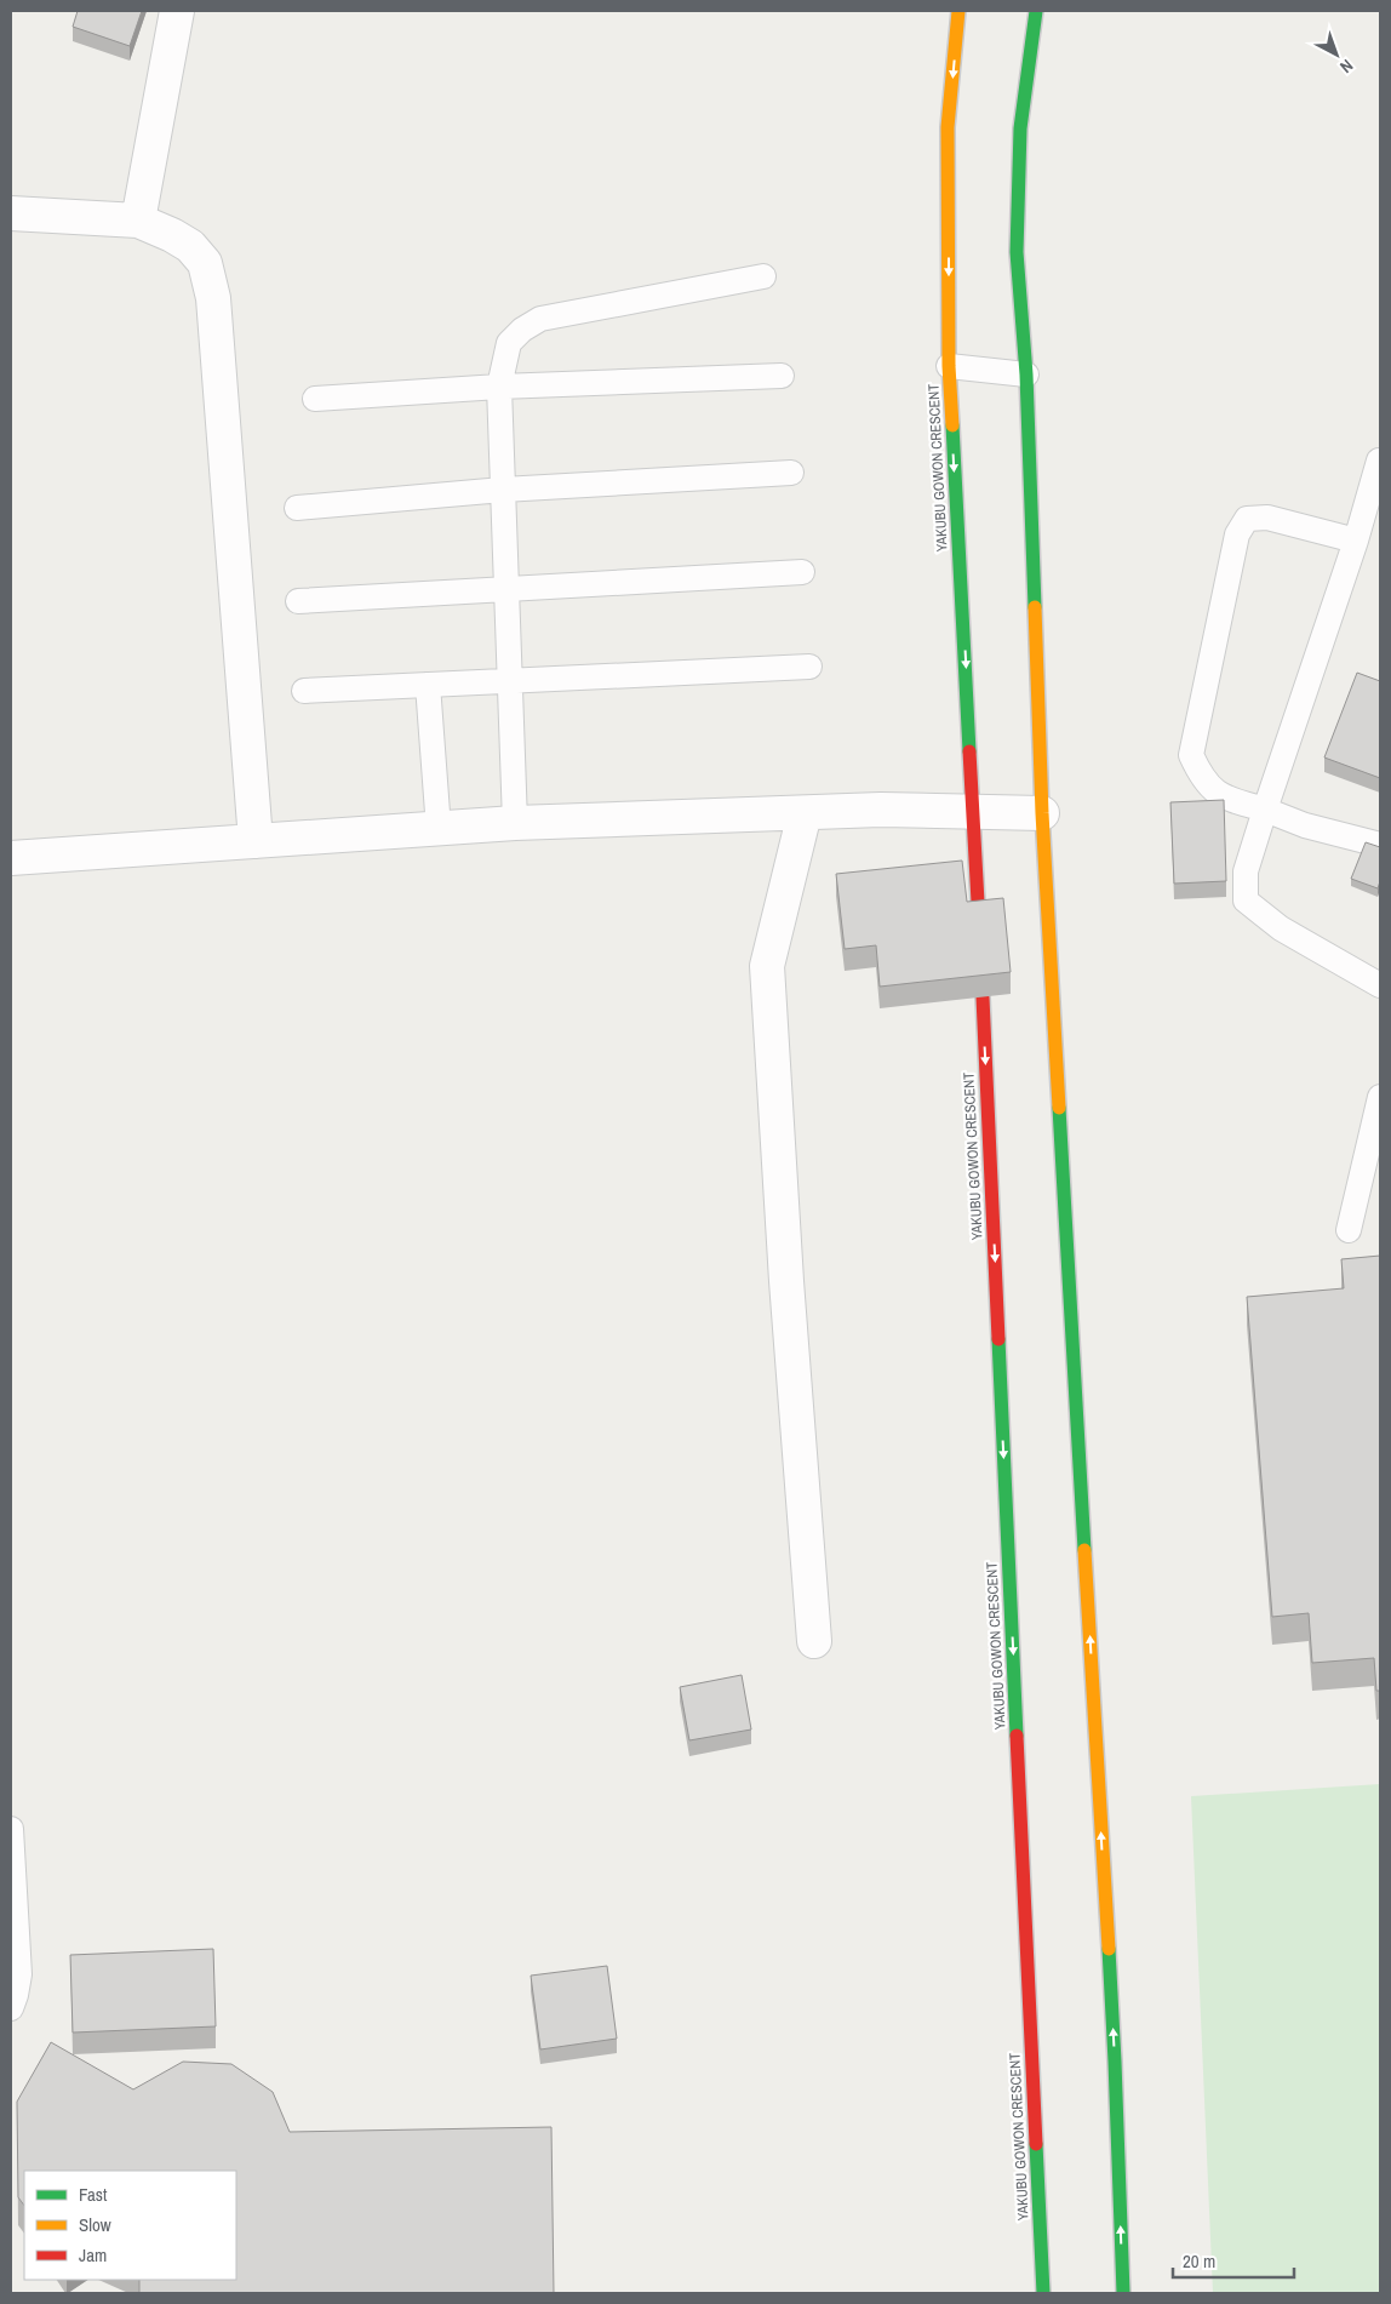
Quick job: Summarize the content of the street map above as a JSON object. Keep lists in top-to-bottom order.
{
  "streets": {
    "street": ["YAKUBU GOWON CRESCENT"]
  },
  "legend": ["Fast", "Slow", "Jam"],
  "scale_bar": "20 m",
  "north": "bottom right"
}
